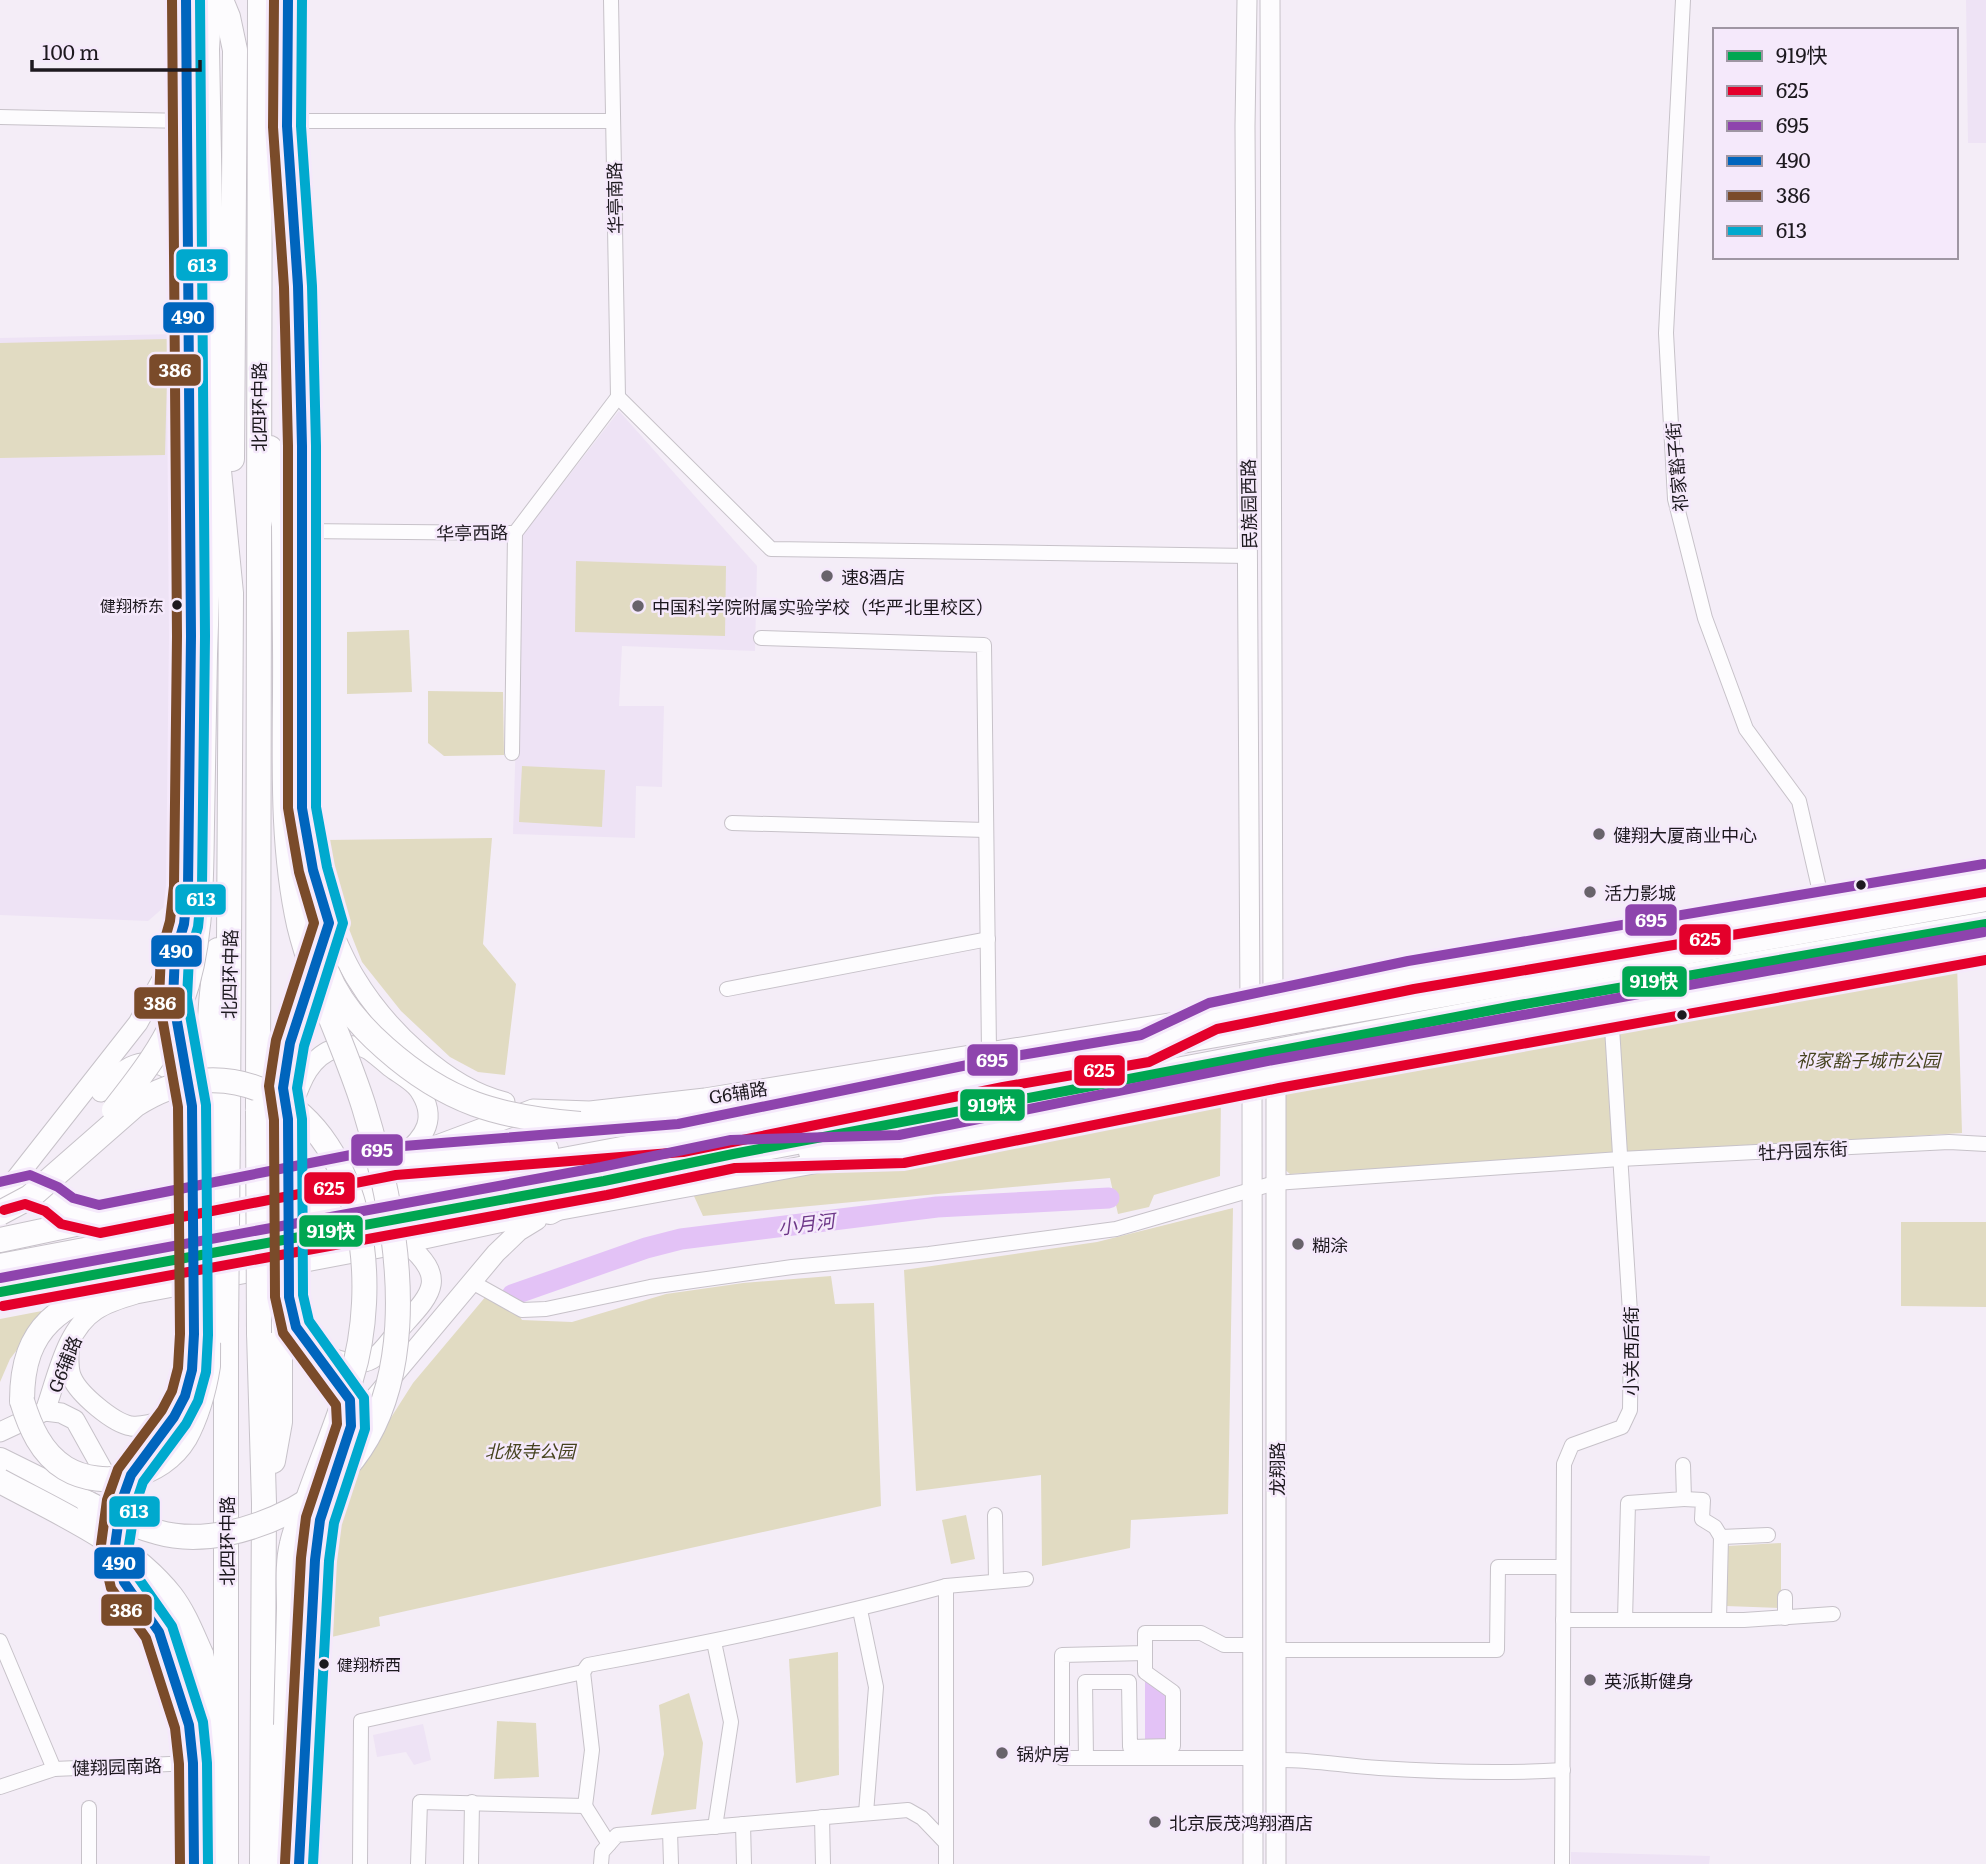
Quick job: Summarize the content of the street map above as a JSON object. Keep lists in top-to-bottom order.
{
  "streets": {
    "highway": ["北四环中路"],
    "main road": ["G6辅路"],
    "street": [
      "华亭南路",
      "祁家豁子街",
      "民族园西路",
      "华亭西路",
      "牡丹园东街",
      "小关西后街",
      "龙翔路",
      "健翔园南路"
    ]
  },
  "crossings": [
    ["华亭南路", "华亭西路"],
    ["祁家豁子街", "G6辅路"],
    ["民族园西路", "G6辅路"],
    ["G6辅路", "小关西后街"],
    ["G6辅路", "龙翔路"],
    ["牡丹园东街", "小关西后街"],
    ["牡丹园东街", "龙翔路"]
  ],
  "water": ["小月河"],
  "parks": ["祁家豁子城市公园", "北极寺公园"],
  "places": [
    "速8酒店",
    "健翔桥东",
    "中国科学院附属实验学校（华严北里校区）",
    "健翔大厦商业中心",
    "活力影城",
    "糊涂",
    "健翔桥西",
    "英派斯健身",
    "锅炉房",
    "北京辰茂鸿翔酒店"
  ],
  "lines": [
    "transit line 490",
    "transit line 386",
    "transit line 613",
    "transit line 695",
    "transit line 625",
    "transit line 919快"
  ],
  "legend": [
    "919快",
    "625",
    "695",
    "490",
    "386",
    "613"
  ],
  "scale_bar": "100 m"
}
